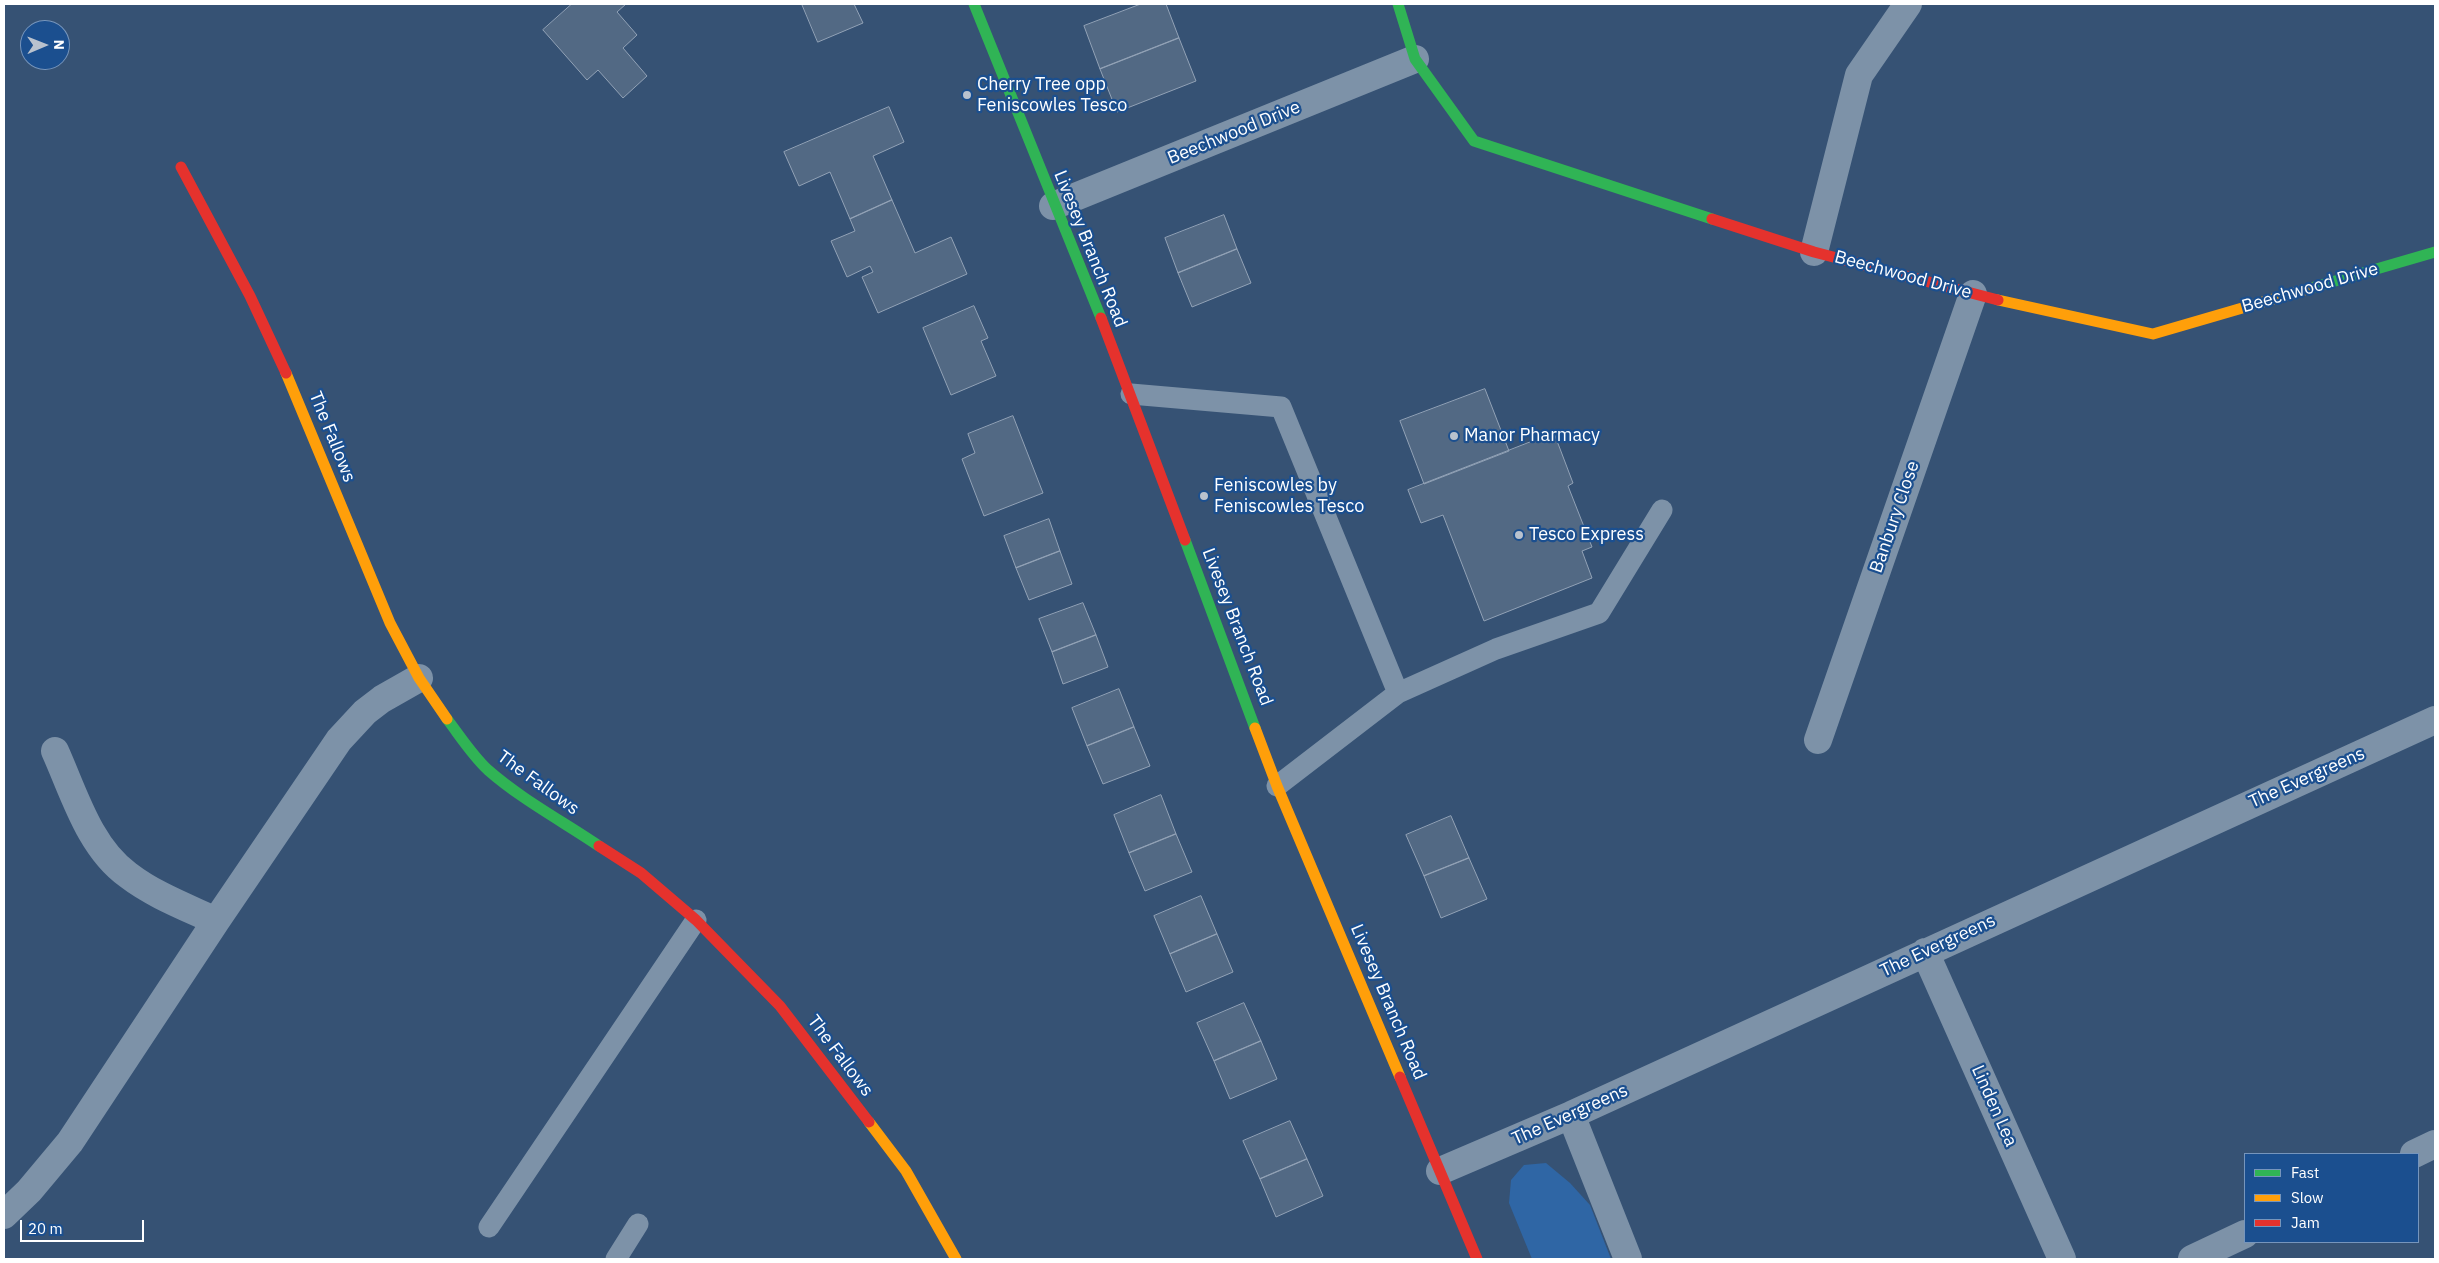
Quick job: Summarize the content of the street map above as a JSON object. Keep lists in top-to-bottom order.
{
  "streets": {
    "street": [
      "Beechwood Drive",
      "Livesey Branch Road",
      "The Fallows",
      "Banbury Close",
      "The Evergreens",
      "Linden Lea"
    ]
  },
  "crossings": [
    ["Beechwood Drive", "Livesey Branch Road"],
    ["Beechwood Drive", "Banbury Close"],
    ["Livesey Branch Road", "The Evergreens"],
    ["The Evergreens", "Linden Lea"]
  ],
  "places": [
    "Cherry Tree opp Feniscowles Tesco",
    "Manor Pharmacy",
    "Feniscowles by Feniscowles Tesco",
    "Tesco Express"
  ],
  "legend": ["Fast", "Slow", "Jam"],
  "scale_bar": "20 m",
  "north": "right"
}
